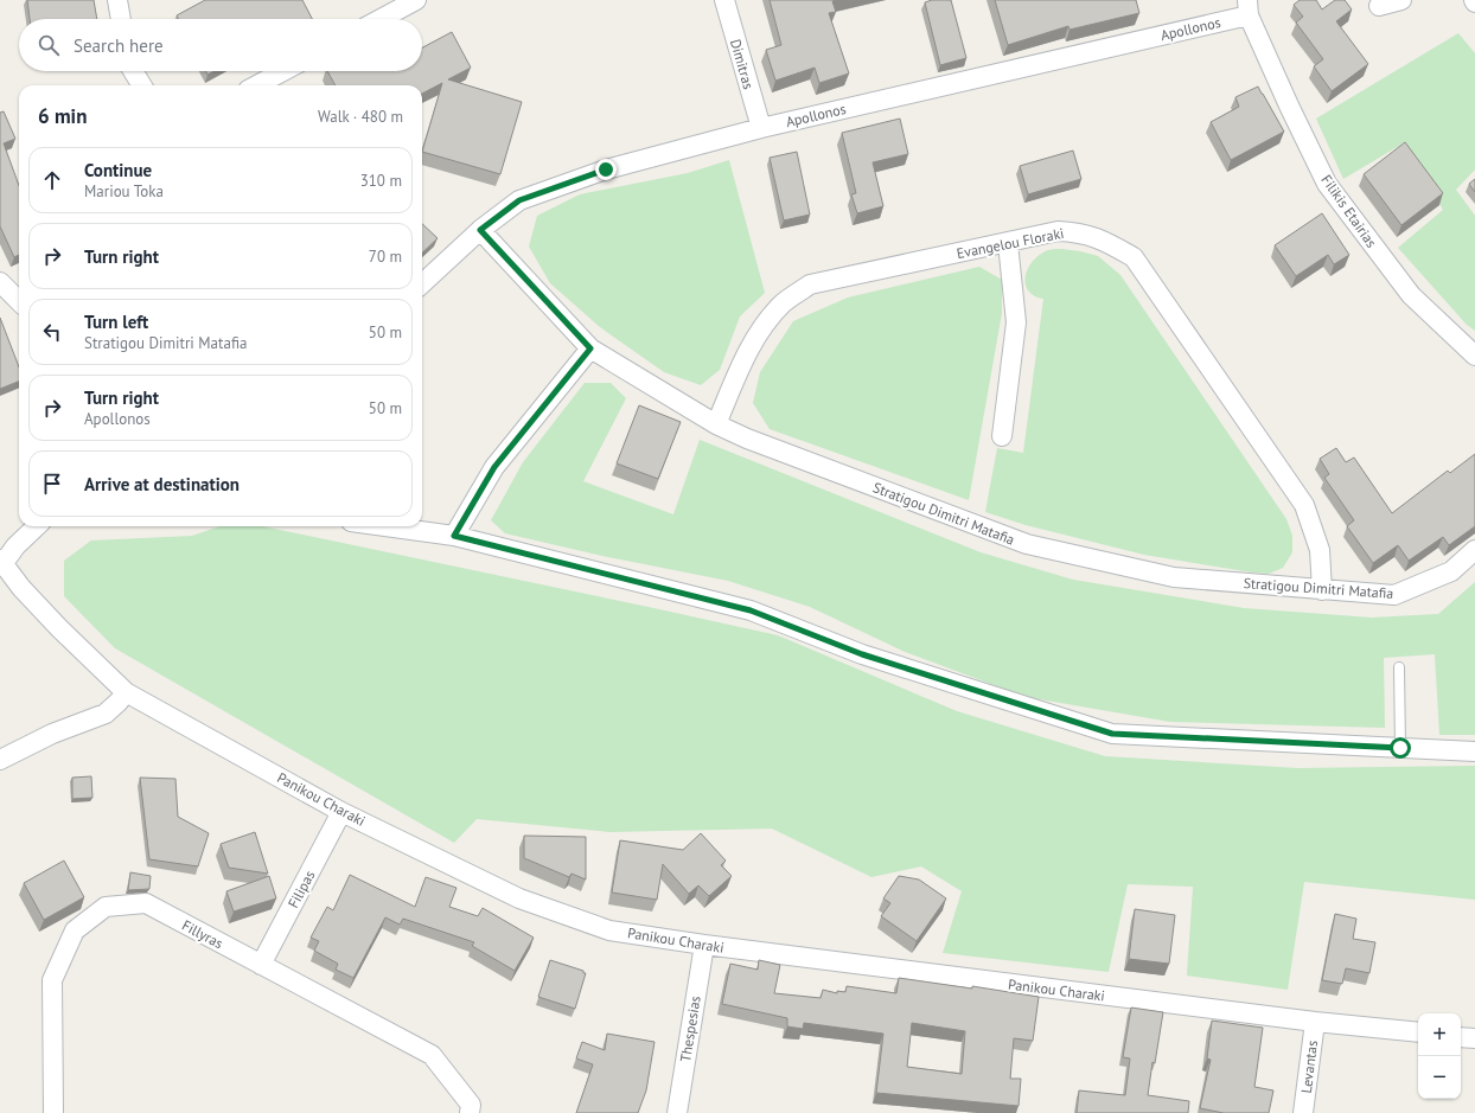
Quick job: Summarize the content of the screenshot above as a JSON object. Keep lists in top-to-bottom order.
{
  "streets": {
    "street": [
      "Apollonos",
      "Dimitras",
      "Filikis Etairias",
      "Evangelou Floraki",
      "Stratigou Dimitri Matafia",
      "Panikou Charaki",
      "Filipas",
      "Fillyras",
      "Thespesias",
      "Levantas"
    ]
  },
  "crossings": [
    ["Apollonos", "Dimitras"],
    ["Apollonos", "Filikis Etairias"],
    ["Apollonos", "Stratigou Dimitri Matafia"],
    ["Evangelou Floraki", "Stratigou Dimitri Matafia"],
    ["Panikou Charaki", "Filipas"],
    ["Panikou Charaki", "Thespesias"],
    ["Panikou Charaki", "Levantas"],
    ["Filipas", "Fillyras"]
  ],
  "page": {
    "search": "Search here",
    "heading": ["6 min", "Walk · 480 m"],
    "list": [
      ["Continue", "Mariou Toka", "310 m"],
      ["Turn right", "70 m"],
      ["Turn left", "Stratigou Dimitri Matafia", "50 m"],
      ["Turn right", "Apollonos", "50 m"],
      "Arrive at destination"
    ],
    "map_buttons": ["+", "−"]
  }
}
